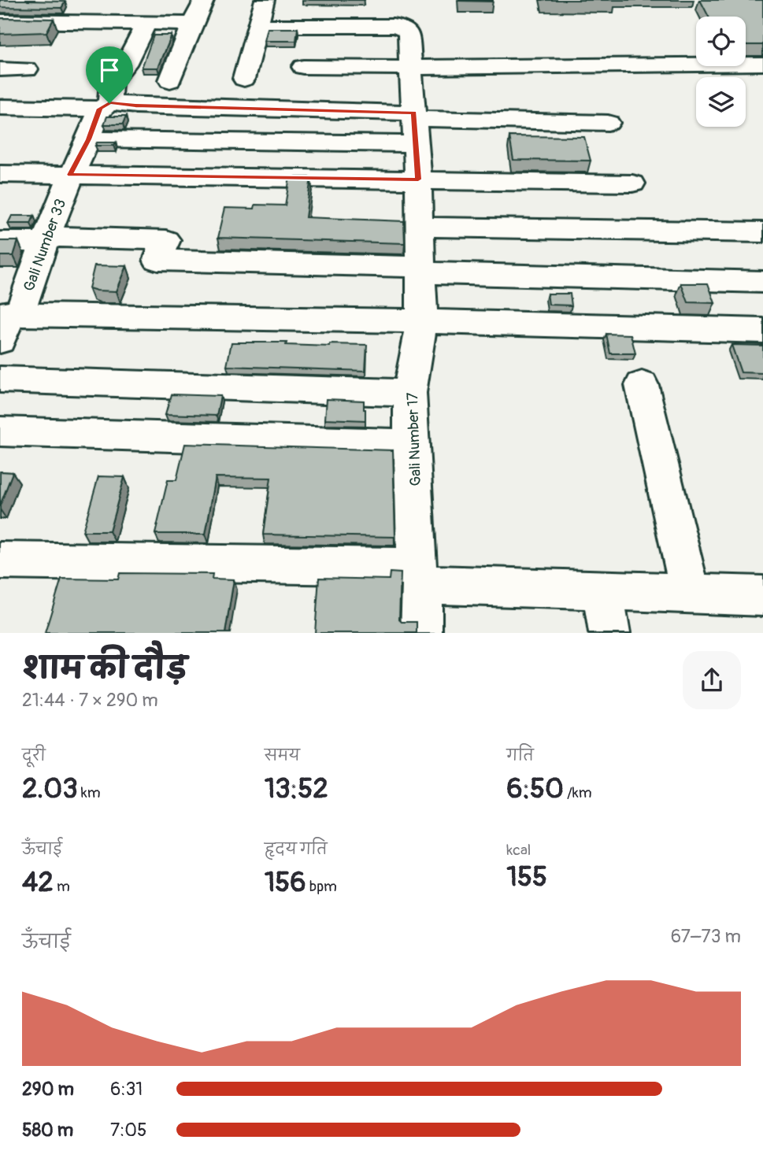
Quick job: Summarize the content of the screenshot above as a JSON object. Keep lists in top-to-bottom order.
{
  "streets": {
    "street": ["Gali Number 33", "Gali Number 17"]
  },
  "page": {
    "heading": ["शाम की दौड़", "21:44 · 7 × 290 m"],
    "stats": [
      ["दूरी", "2.03 km"],
      ["समय", "13:52"],
      ["गति", "6:50 /km"],
      ["ऊँचाई", "42 m"],
      ["हृदय गति", "156 bpm"],
      ["kcal", "155"]
    ],
    "chart": ["ऊँचाई", "67–73 m"],
    "list": [
      {
        "name": "290 m",
        "note": "6:31"
      },
      {
        "name": "580 m",
        "note": "7:05"
      }
    ]
  }
}
